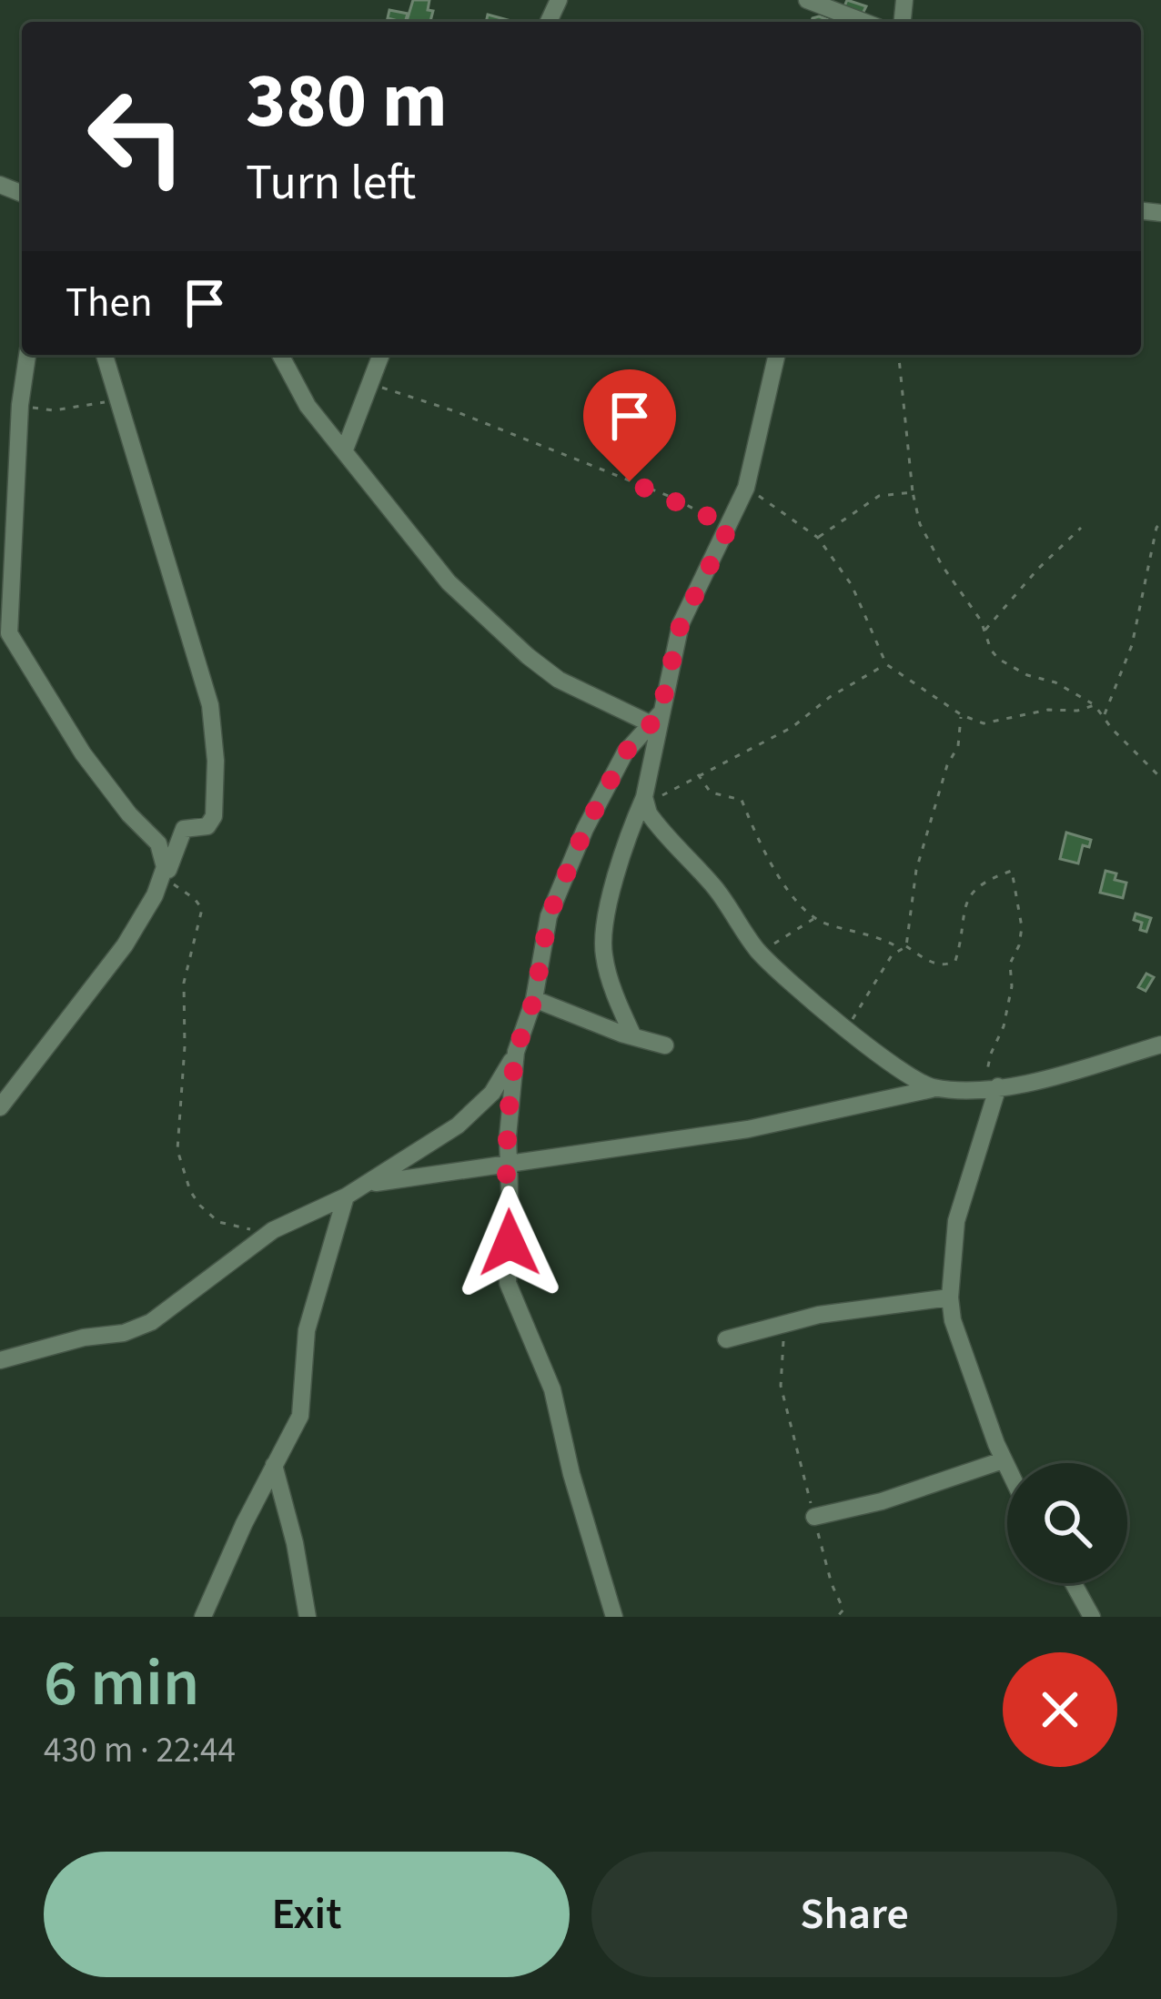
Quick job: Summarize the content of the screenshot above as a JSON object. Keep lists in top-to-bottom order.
{
  "page": {
    "turn": ["380 m", "Turn left"],
    "then": "Then",
    "heading": ["6 min", "430 m · 22:44"],
    "buttons": ["Exit", "Share"]
  }
}
